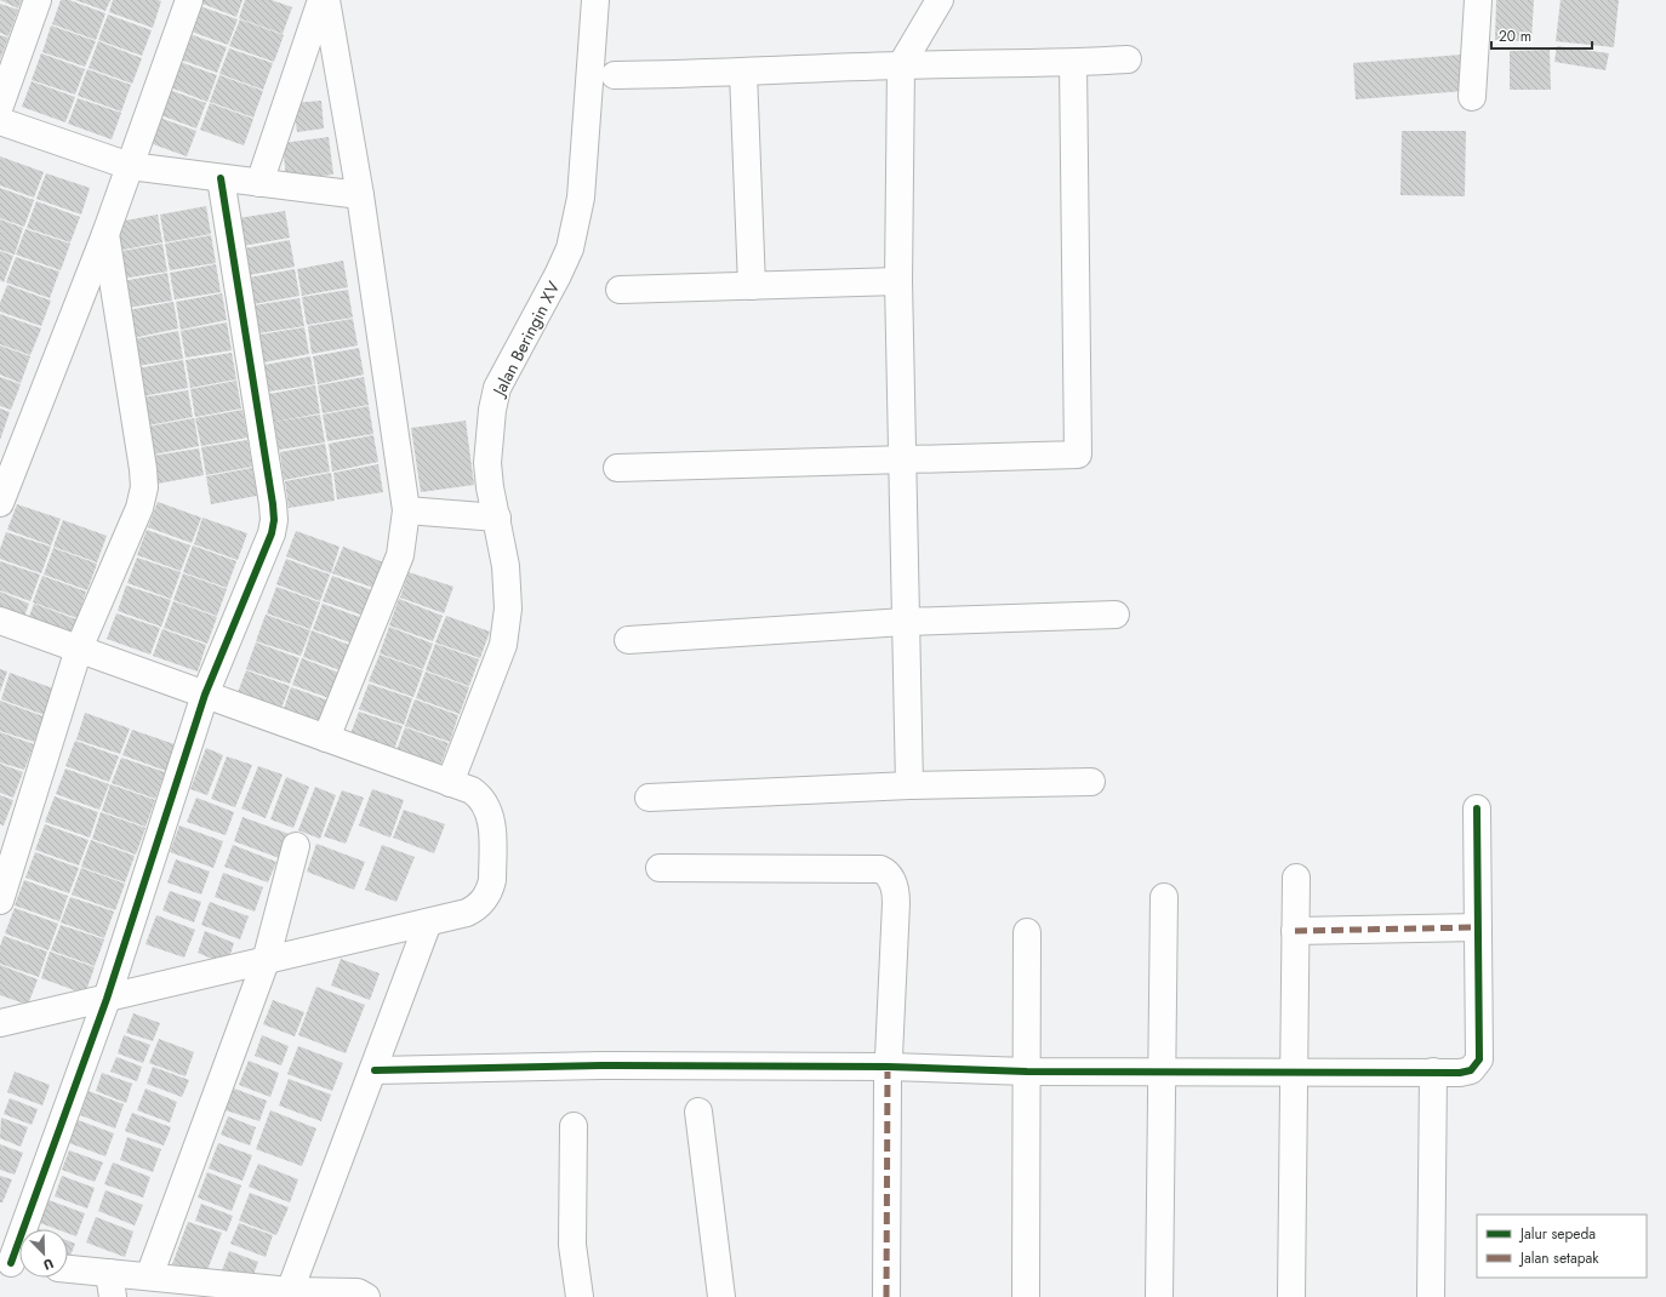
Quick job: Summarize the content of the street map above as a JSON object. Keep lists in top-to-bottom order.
{
  "streets": {
    "street": ["Jalan Beringin XV"]
  },
  "legend": ["Jalur sepeda", "Jalan setapak"],
  "scale_bar": "20 m",
  "north": "bottom right"
}
